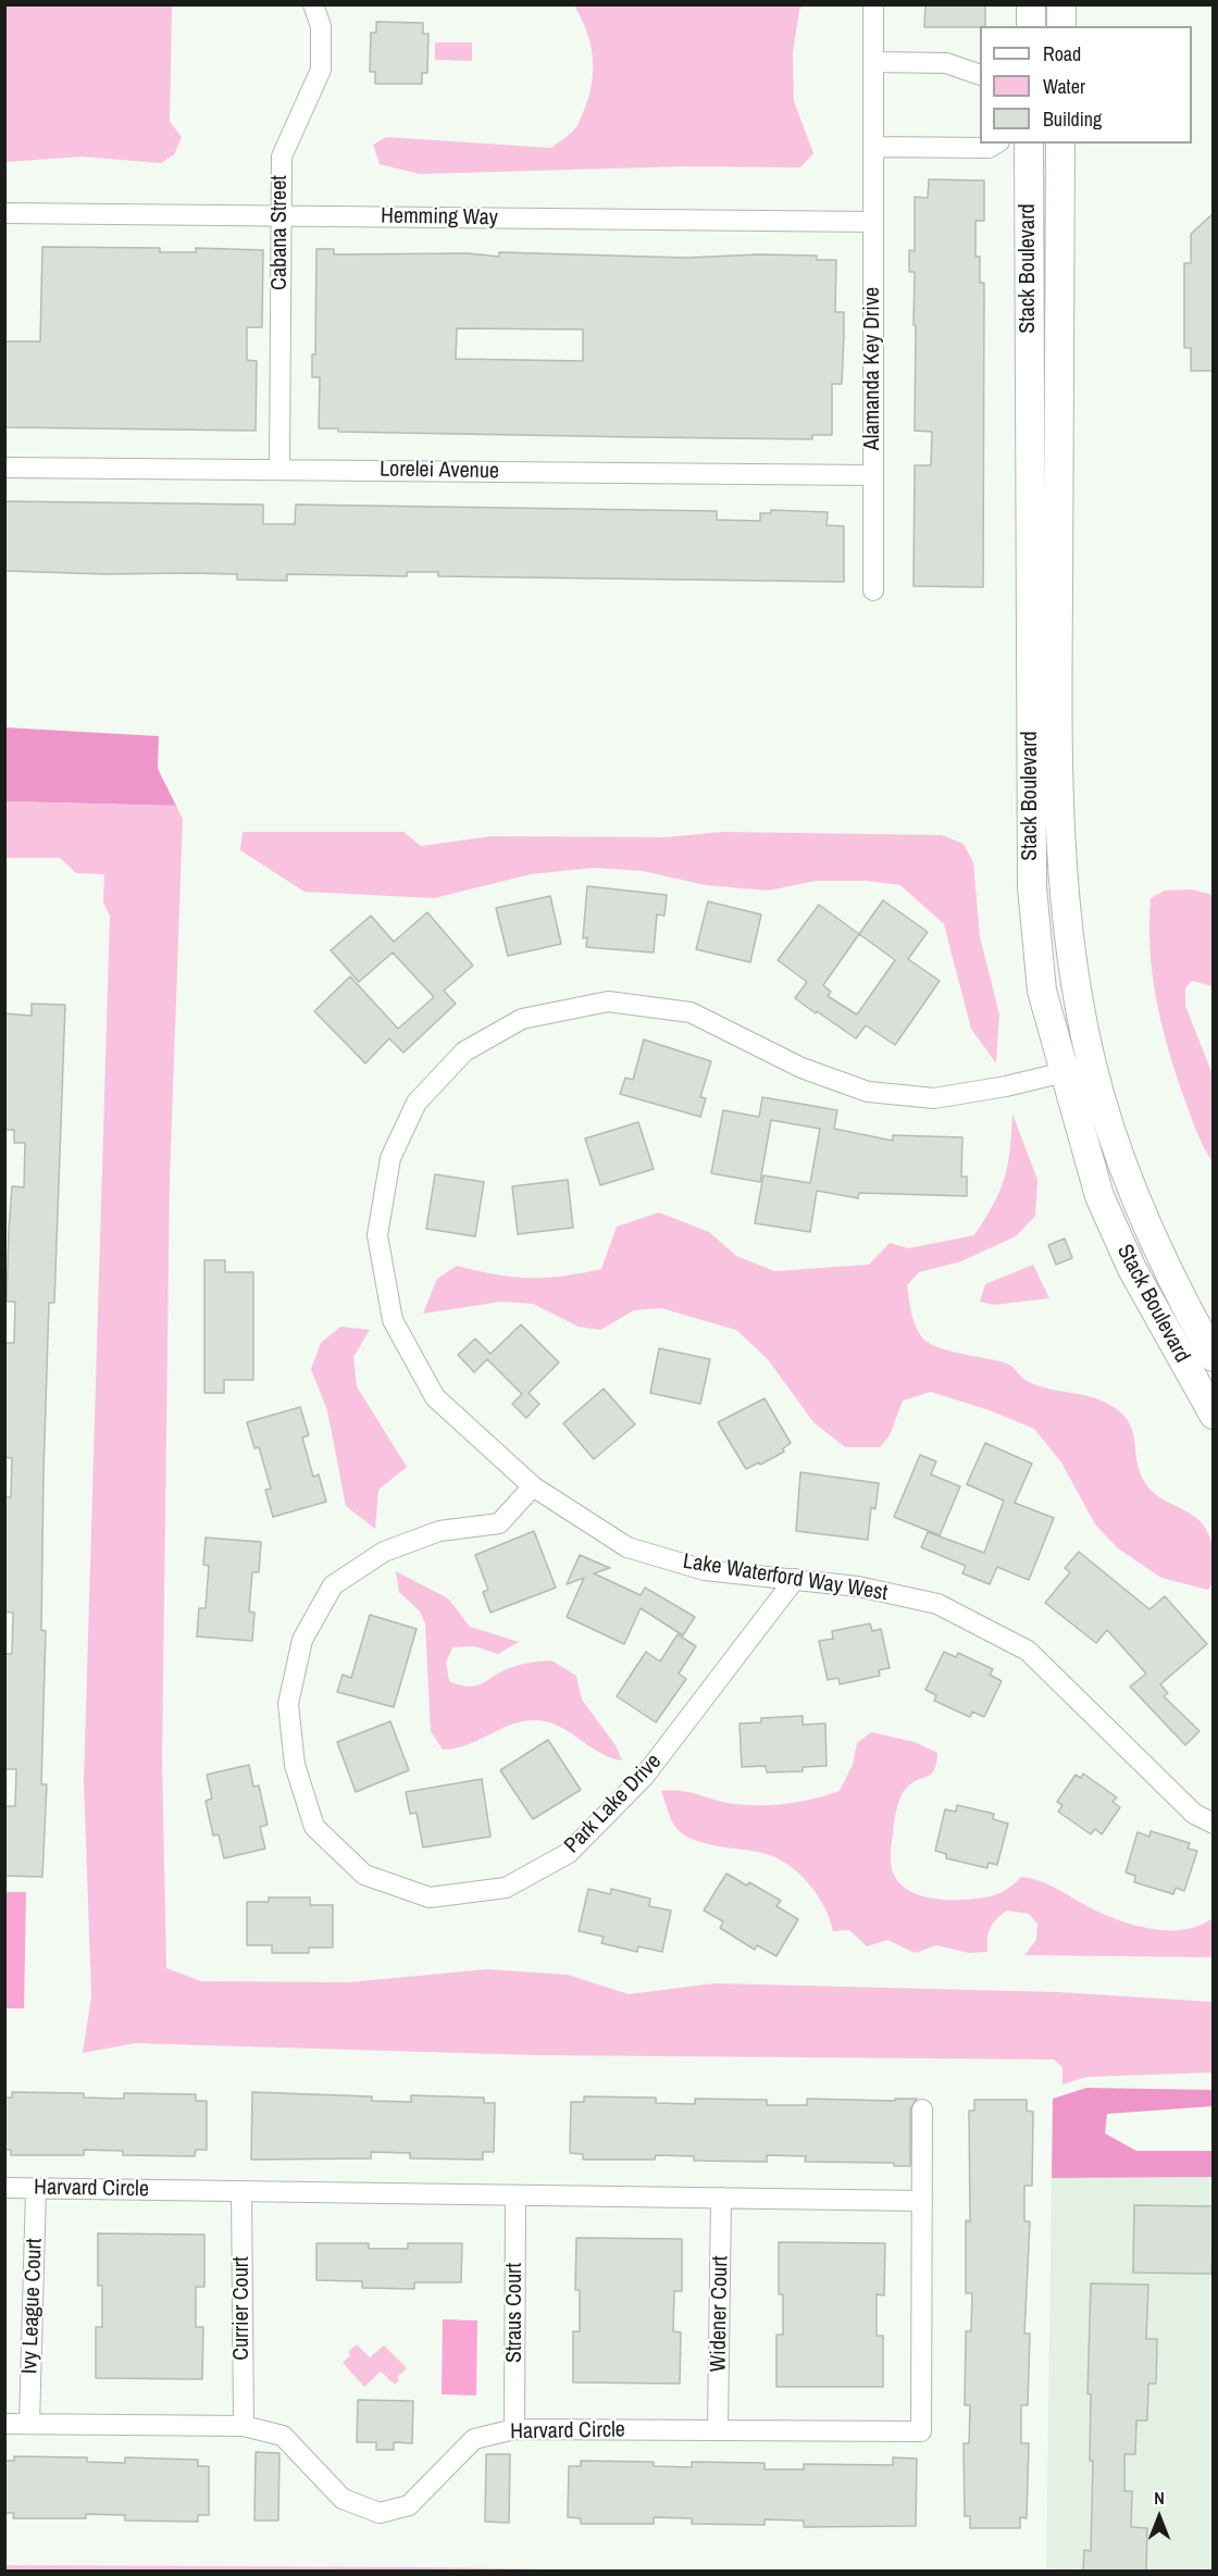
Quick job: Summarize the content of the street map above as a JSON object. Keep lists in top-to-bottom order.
{
  "streets": {
    "street": [
      "Hemming Way",
      "Cabana Street",
      "Stack Boulevard",
      "Alamanda Key Drive",
      "Lorelei Avenue",
      "Lake Waterford Way West",
      "Park Lake Drive",
      "Harvard Circle",
      "Ivy League Court",
      "Currier Court",
      "Straus Court",
      "Widener Court"
    ]
  },
  "crossings": [
    ["Hemming Way", "Cabana Street"],
    ["Hemming Way", "Alamanda Key Drive"],
    ["Cabana Street", "Lorelei Avenue"],
    ["Stack Boulevard", "Lake Waterford Way West"],
    ["Alamanda Key Drive", "Lorelei Avenue"],
    ["Lake Waterford Way West", "Park Lake Drive"],
    ["Harvard Circle", "Ivy League Court"],
    ["Harvard Circle", "Currier Court"],
    ["Harvard Circle", "Straus Court"],
    ["Harvard Circle", "Widener Court"]
  ],
  "legend": ["Road", "Water", "Building"],
  "north": "top"
}
